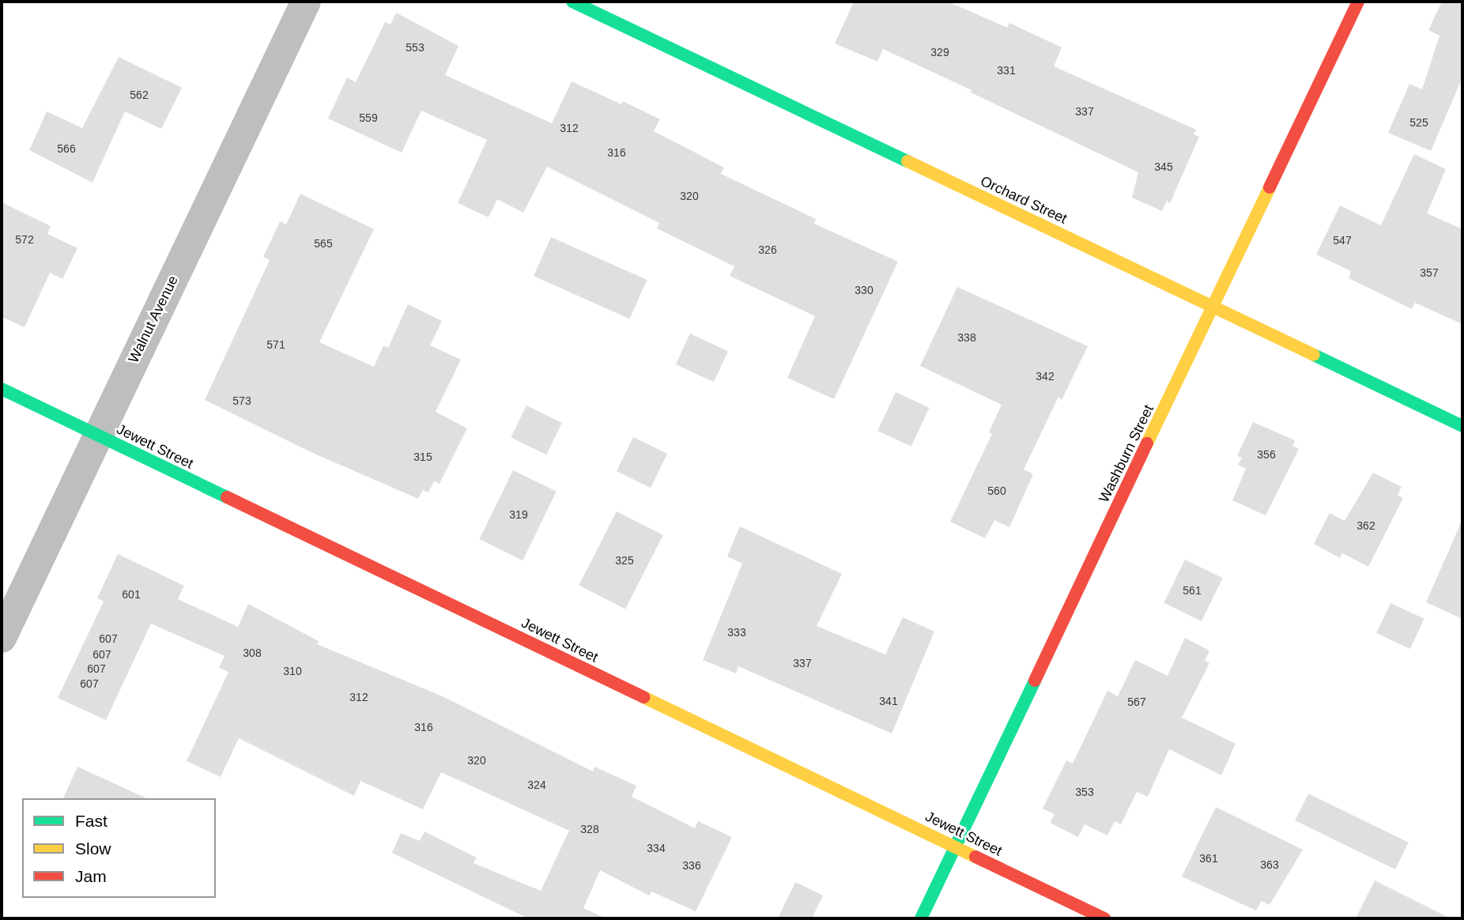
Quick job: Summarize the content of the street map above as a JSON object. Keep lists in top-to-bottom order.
{
  "streets": {
    "street": [
      "Orchard Street",
      "Walnut Avenue",
      "Jewett Street",
      "Washburn Street"
    ]
  },
  "crossings": [
    ["Orchard Street", "Washburn Street"],
    ["Walnut Avenue", "Jewett Street"],
    ["Jewett Street", "Washburn Street"]
  ],
  "house_numbers": [
    "553",
    "329",
    "331",
    "562",
    "337",
    "559",
    "525",
    "312",
    "566",
    "316",
    "345",
    "320",
    "572",
    "547",
    "565",
    "326",
    "357",
    "330",
    "338",
    "571",
    "342",
    "573",
    "356",
    "315",
    "560",
    "319",
    "362",
    "325",
    "561",
    "601",
    "333",
    "607",
    "308",
    "607",
    "337",
    "607",
    "310",
    "607",
    "312",
    "341",
    "567",
    "316",
    "320",
    "324",
    "353",
    "328",
    "334",
    "361",
    "363",
    "336"
  ],
  "legend": ["Fast", "Slow", "Jam"]
}
